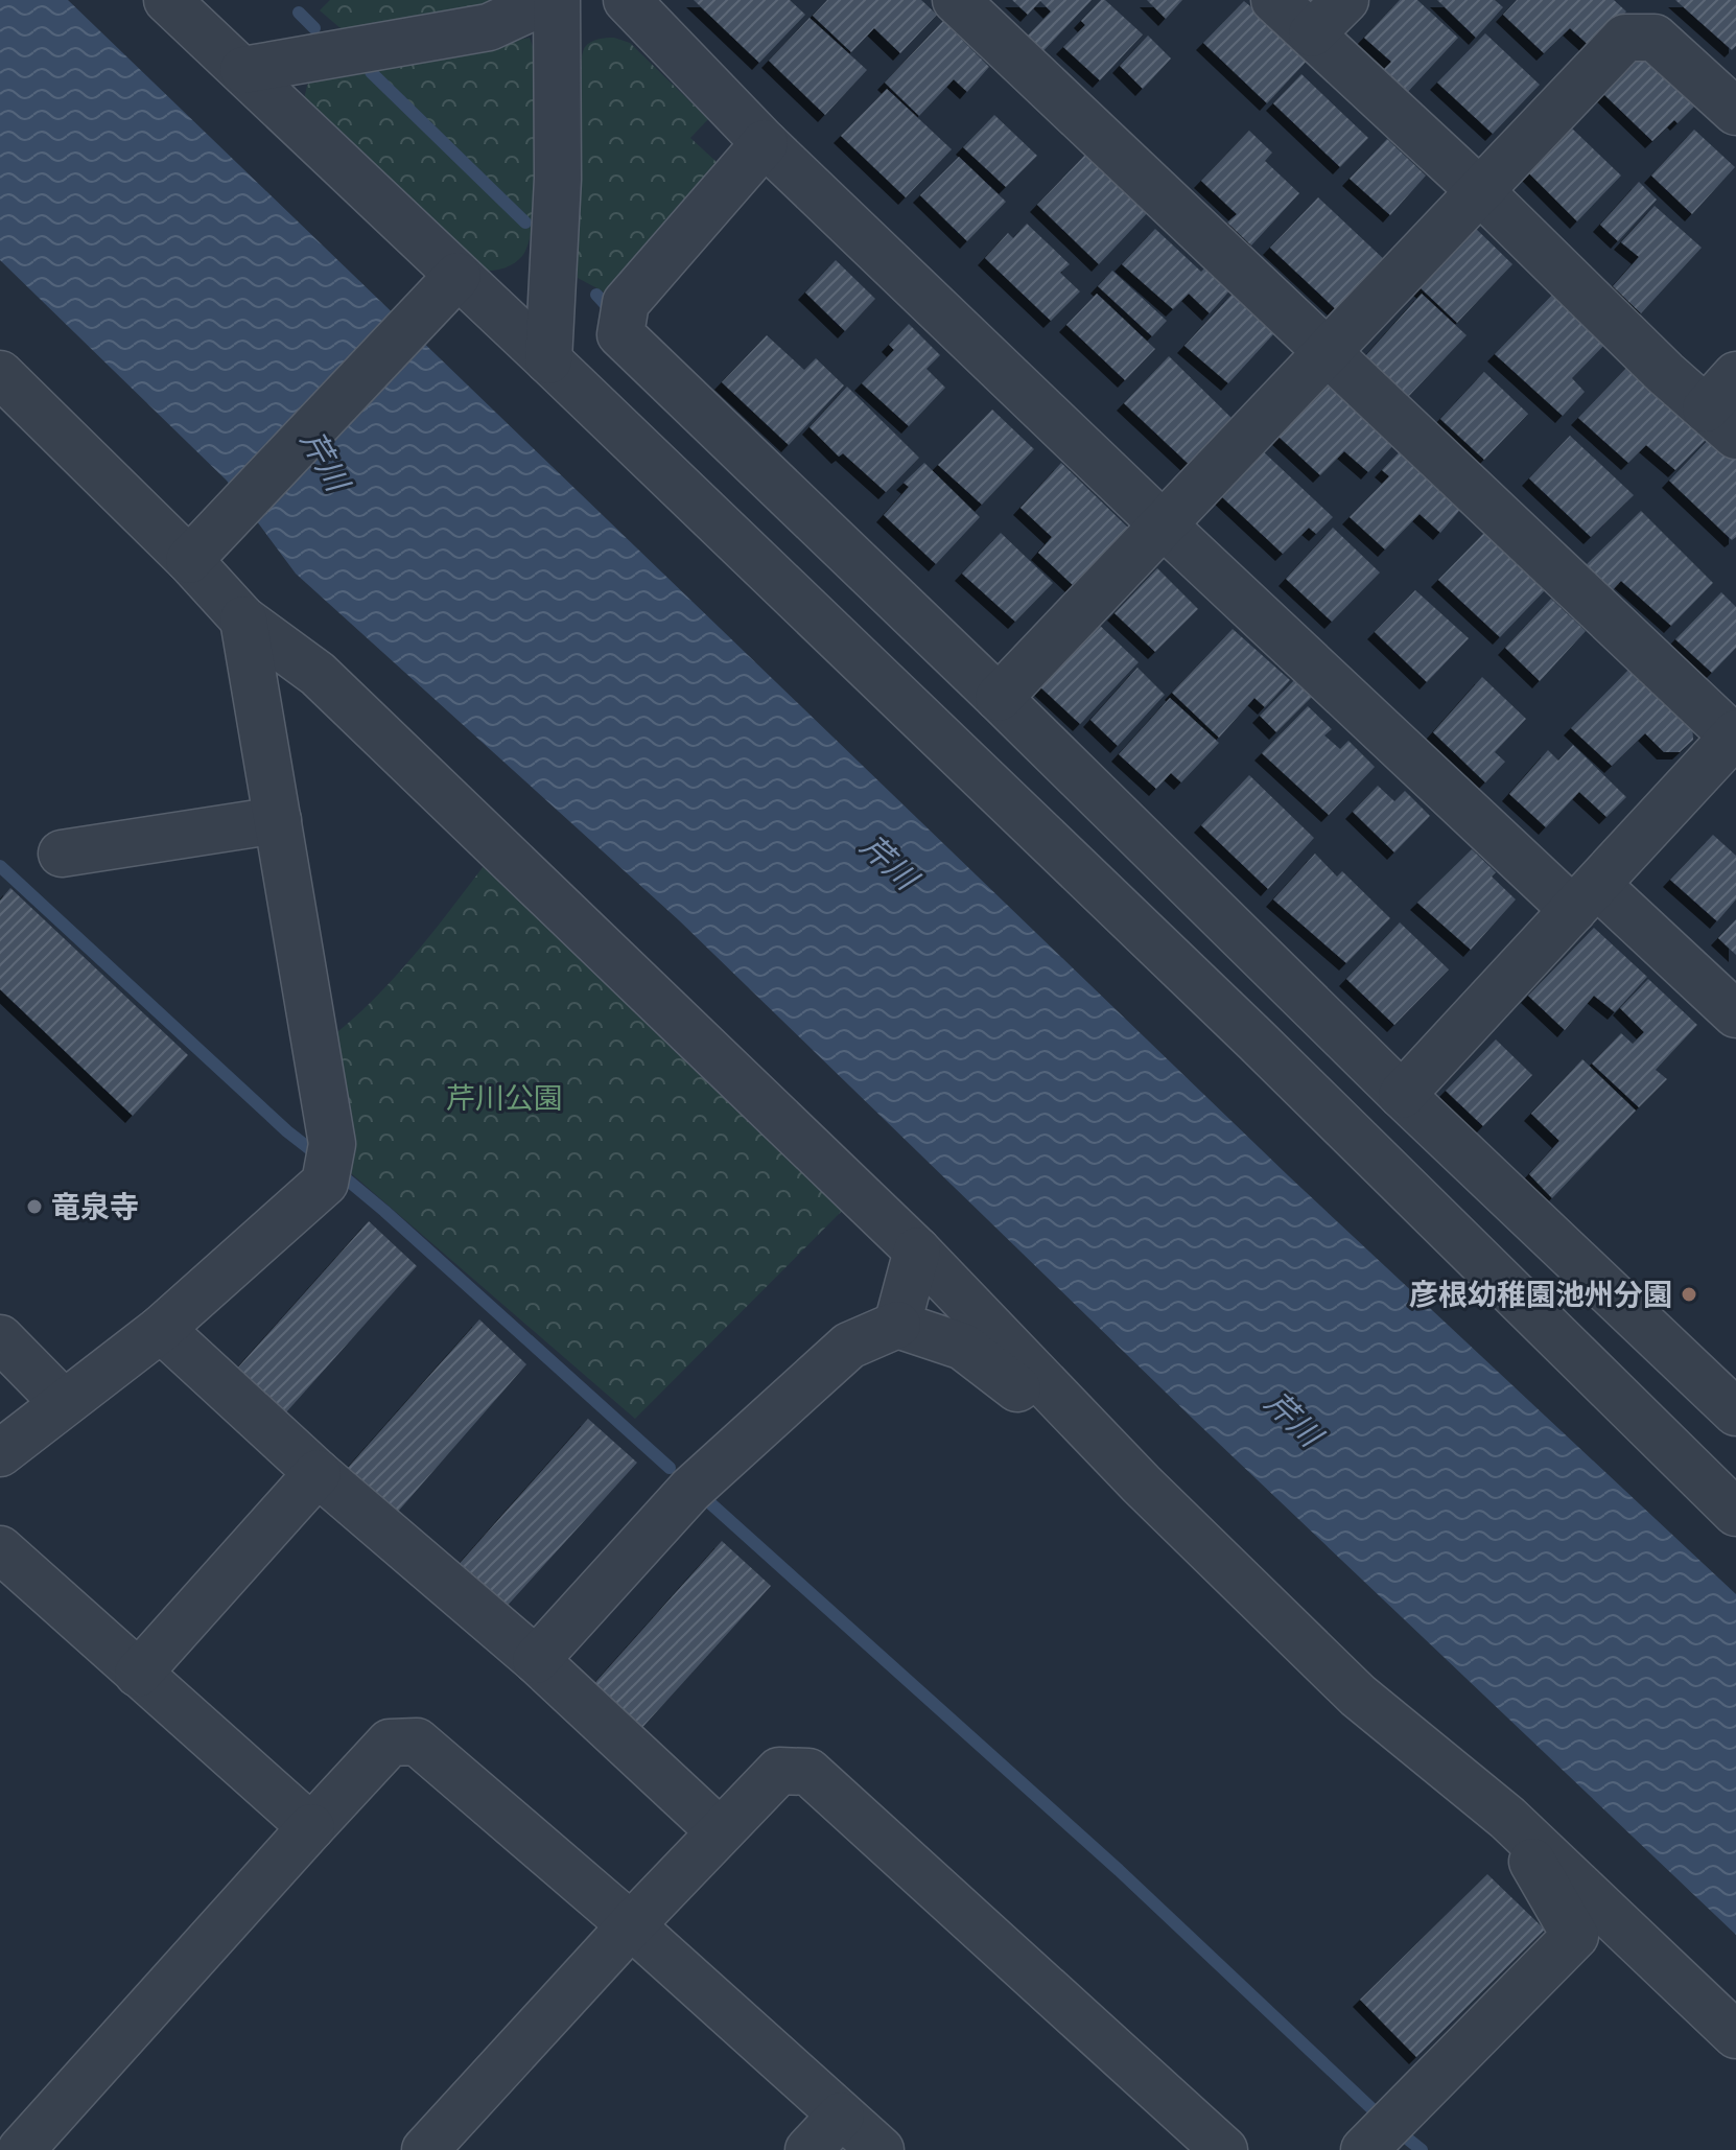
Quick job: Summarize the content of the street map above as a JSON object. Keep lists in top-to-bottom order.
{
  "water": ["芹川"],
  "parks": ["芹川公園"],
  "places": ["竜泉寺", "彦根幼稚園池州分園"]
}
